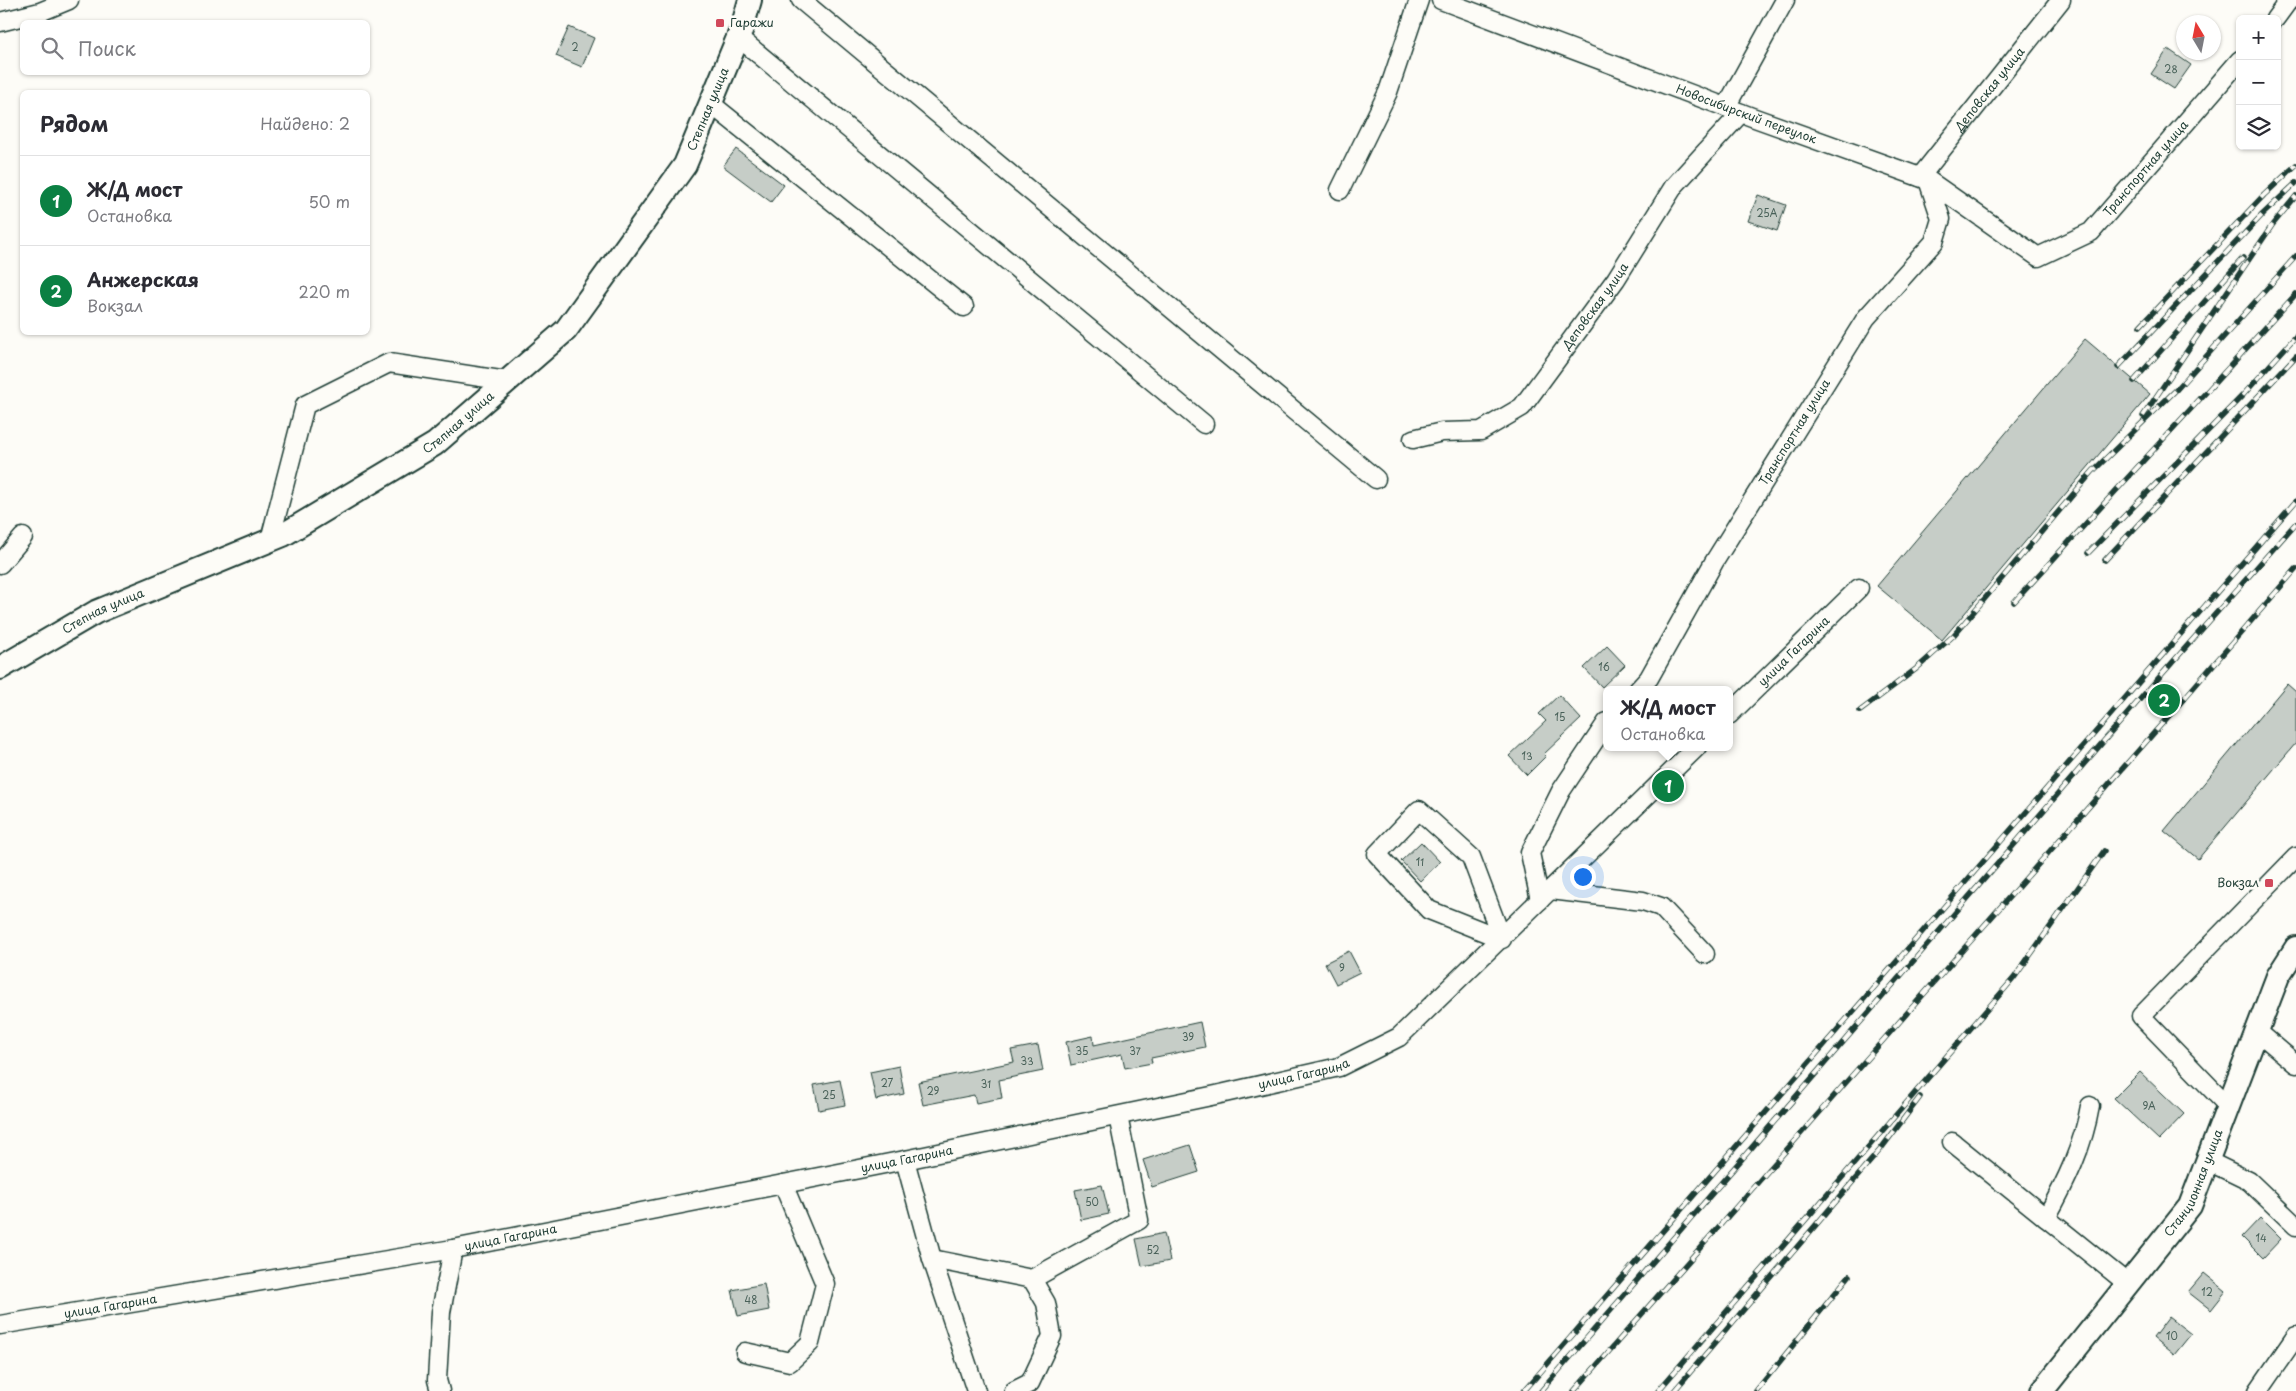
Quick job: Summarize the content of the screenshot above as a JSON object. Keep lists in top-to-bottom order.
{
  "streets": {
    "main road": ["Степная улица", "Станционная улица"],
    "street": [
      "Деповская улица",
      "Новосибирский переулок",
      "Транспортная улица",
      "улица Гагарина"
    ]
  },
  "crossings": [
    ["Деповская улица", "Новосибирский переулок"],
    ["Деповская улица", "Транспортная улица"],
    ["Новосибирский переулок", "Транспортная улица"]
  ],
  "places": {
    "transit": ["Гаражи", "Вокзал"]
  },
  "house_numbers": [
    "2",
    "28",
    "25А",
    "16",
    "15",
    "13",
    "11",
    "9",
    "39",
    "35",
    "37",
    "33",
    "27",
    "31",
    "29",
    "25",
    "9А",
    "50",
    "14",
    "52",
    "12",
    "48",
    "10"
  ],
  "north": "top",
  "page": {
    "map_buttons": ["+", "−"],
    "search": "Поиск",
    "heading": ["Рядом", "Найдено: 2"],
    "list": [
      {
        "mark": "1",
        "name": "Ж/Д мост",
        "note": "Остановка",
        "value": "50 m"
      },
      {
        "mark": "2",
        "name": "Анжерская",
        "note": "Вокзал",
        "value": "220 m"
      }
    ],
    "pins": ["2", "1"],
    "popup": ["Ж/Д мост", "Остановка"]
  }
}
